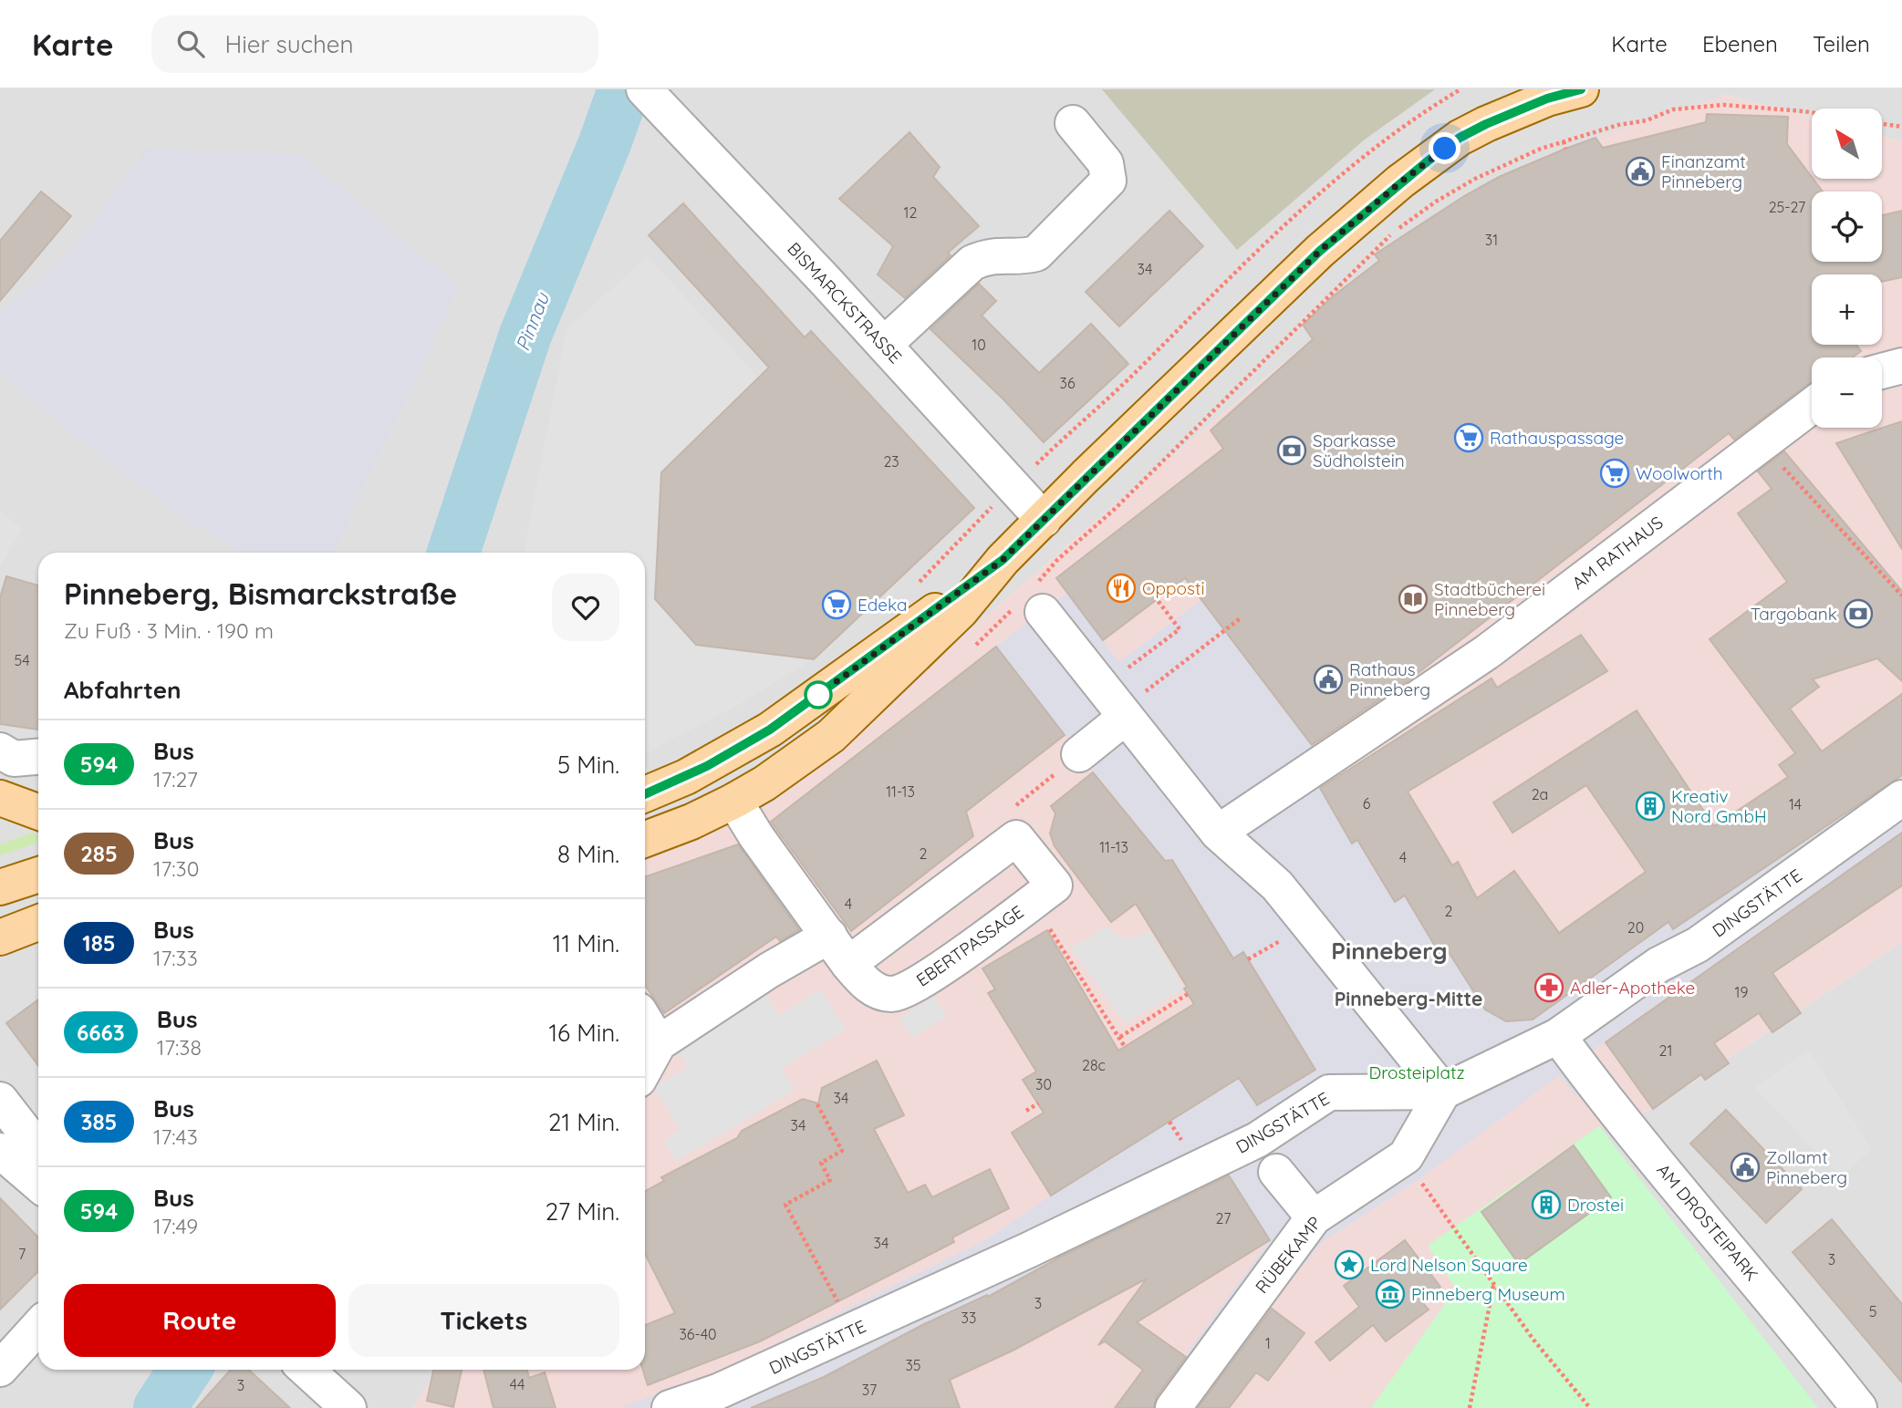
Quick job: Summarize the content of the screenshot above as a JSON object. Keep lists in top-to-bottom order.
{
  "streets": {
    "street": [
      "BISMARCKSTRASSE",
      "AM RATHAUS",
      "DINGSTÄTTE",
      "EBERTPASSAGE",
      "AM DROSTEIPARK",
      "RÜBEKAMP"
    ]
  },
  "crossings": [
    ["DINGSTÄTTE", "AM DROSTEIPARK"],
    ["DINGSTÄTTE", "RÜBEKAMP"]
  ],
  "districts": ["Pinneberg", "Pinneberg-Mitte"],
  "water": ["Pinnau"],
  "parks": ["Drosteiplatz"],
  "places": {
    "public building": ["Finanzamt Pinneberg", "Rathaus Pinneberg", "Zollamt Pinneberg"],
    "supermarket": ["Rathauspassage", "Woolworth", "Edeka"],
    "bank": ["Sparkasse Südholstein", "Targobank"],
    "restaurant": ["Opposti"],
    "library": ["Stadtbücherei Pinneberg"],
    "building": ["Kreativ Nord GmbH", "Drostei"],
    "pharmacy": ["Adler-Apotheke"],
    "place": ["Lord Nelson Square"],
    "museum": ["Pinneberg Museum"]
  },
  "lines": ["bus line 594"],
  "house_numbers": [
    "25-27",
    "12",
    "31",
    "34",
    "10",
    "36",
    "23",
    "54",
    "11-13",
    "2a",
    "6",
    "14",
    "11-13",
    "2",
    "4",
    "4",
    "2",
    "20",
    "19",
    "21",
    "28c",
    "30",
    "34",
    "34",
    "27",
    "34",
    "7",
    "3",
    "3",
    "5",
    "33",
    "36-40",
    "1",
    "35",
    "44",
    "3",
    "37"
  ],
  "north": "top left",
  "page": {
    "header": "Karte",
    "search": "Hier suchen",
    "nav": ["Karte", "Ebenen", "Teilen"],
    "map_buttons": ["+", "−"],
    "heading": [
      ["Pinneberg, Bismarckstraße", "Zu Fuß · 3 Min. · 190 m"],
      "Abfahrten"
    ],
    "list": [
      {
        "mark": "594",
        "name": "Bus",
        "note": "17:27",
        "value": "5 Min."
      },
      {
        "mark": "285",
        "name": "Bus",
        "note": "17:30",
        "value": "8 Min."
      },
      {
        "mark": "185",
        "name": "Bus",
        "note": "17:33",
        "value": "11 Min."
      },
      {
        "mark": "6663",
        "name": "Bus",
        "note": "17:38",
        "value": "16 Min."
      },
      {
        "mark": "385",
        "name": "Bus",
        "note": "17:43",
        "value": "21 Min."
      },
      {
        "mark": "594",
        "name": "Bus",
        "note": "17:49",
        "value": "27 Min."
      }
    ],
    "buttons": ["Route", "Tickets"]
  }
}
